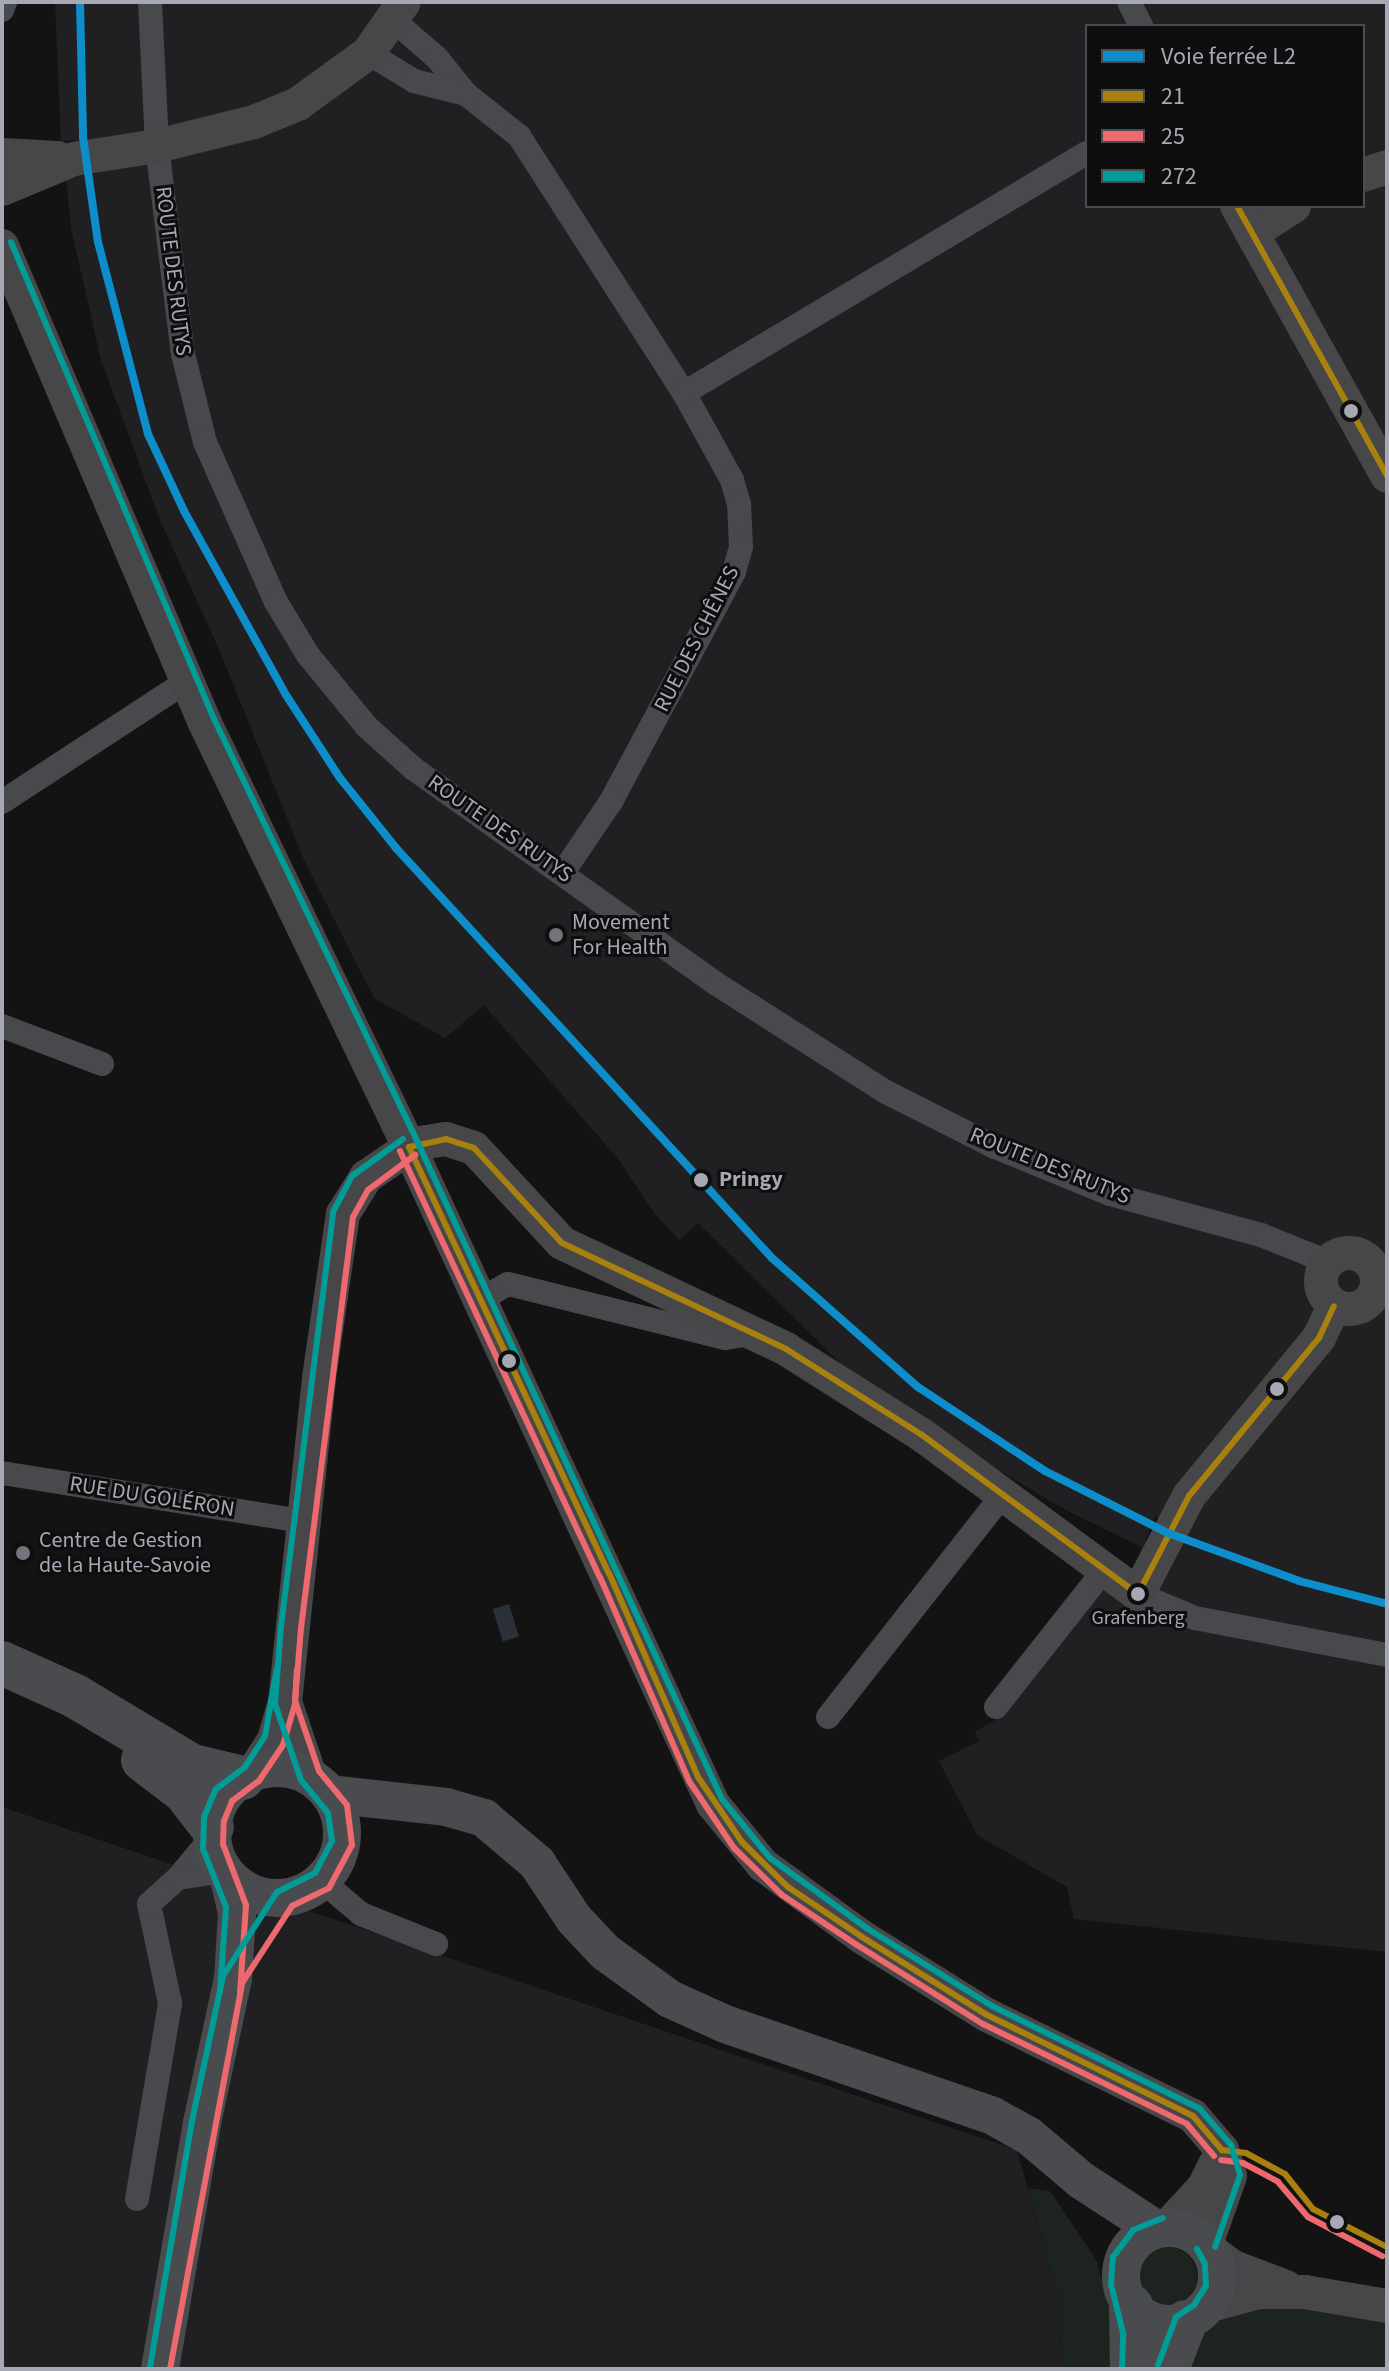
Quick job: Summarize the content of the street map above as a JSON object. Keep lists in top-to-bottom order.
{
  "streets": {
    "street": ["ROUTE DES RUTYS", "RUE DES CHÊNES", "RUE DU GOLÉRON"]
  },
  "crossings": [
    ["ROUTE DES RUTYS", "RUE DES CHÊNES"]
  ],
  "places": [
    "Movement For Health",
    "Pringy",
    "Centre de Gestion de la Haute-Savoie",
    "Grafenberg"
  ],
  "lines": [
    "rail line L2",
    "transit line 21",
    "transit line 272",
    "transit line 25"
  ],
  "legend": [
    "Voie ferrée L2",
    "21",
    "25",
    "272"
  ]
}
